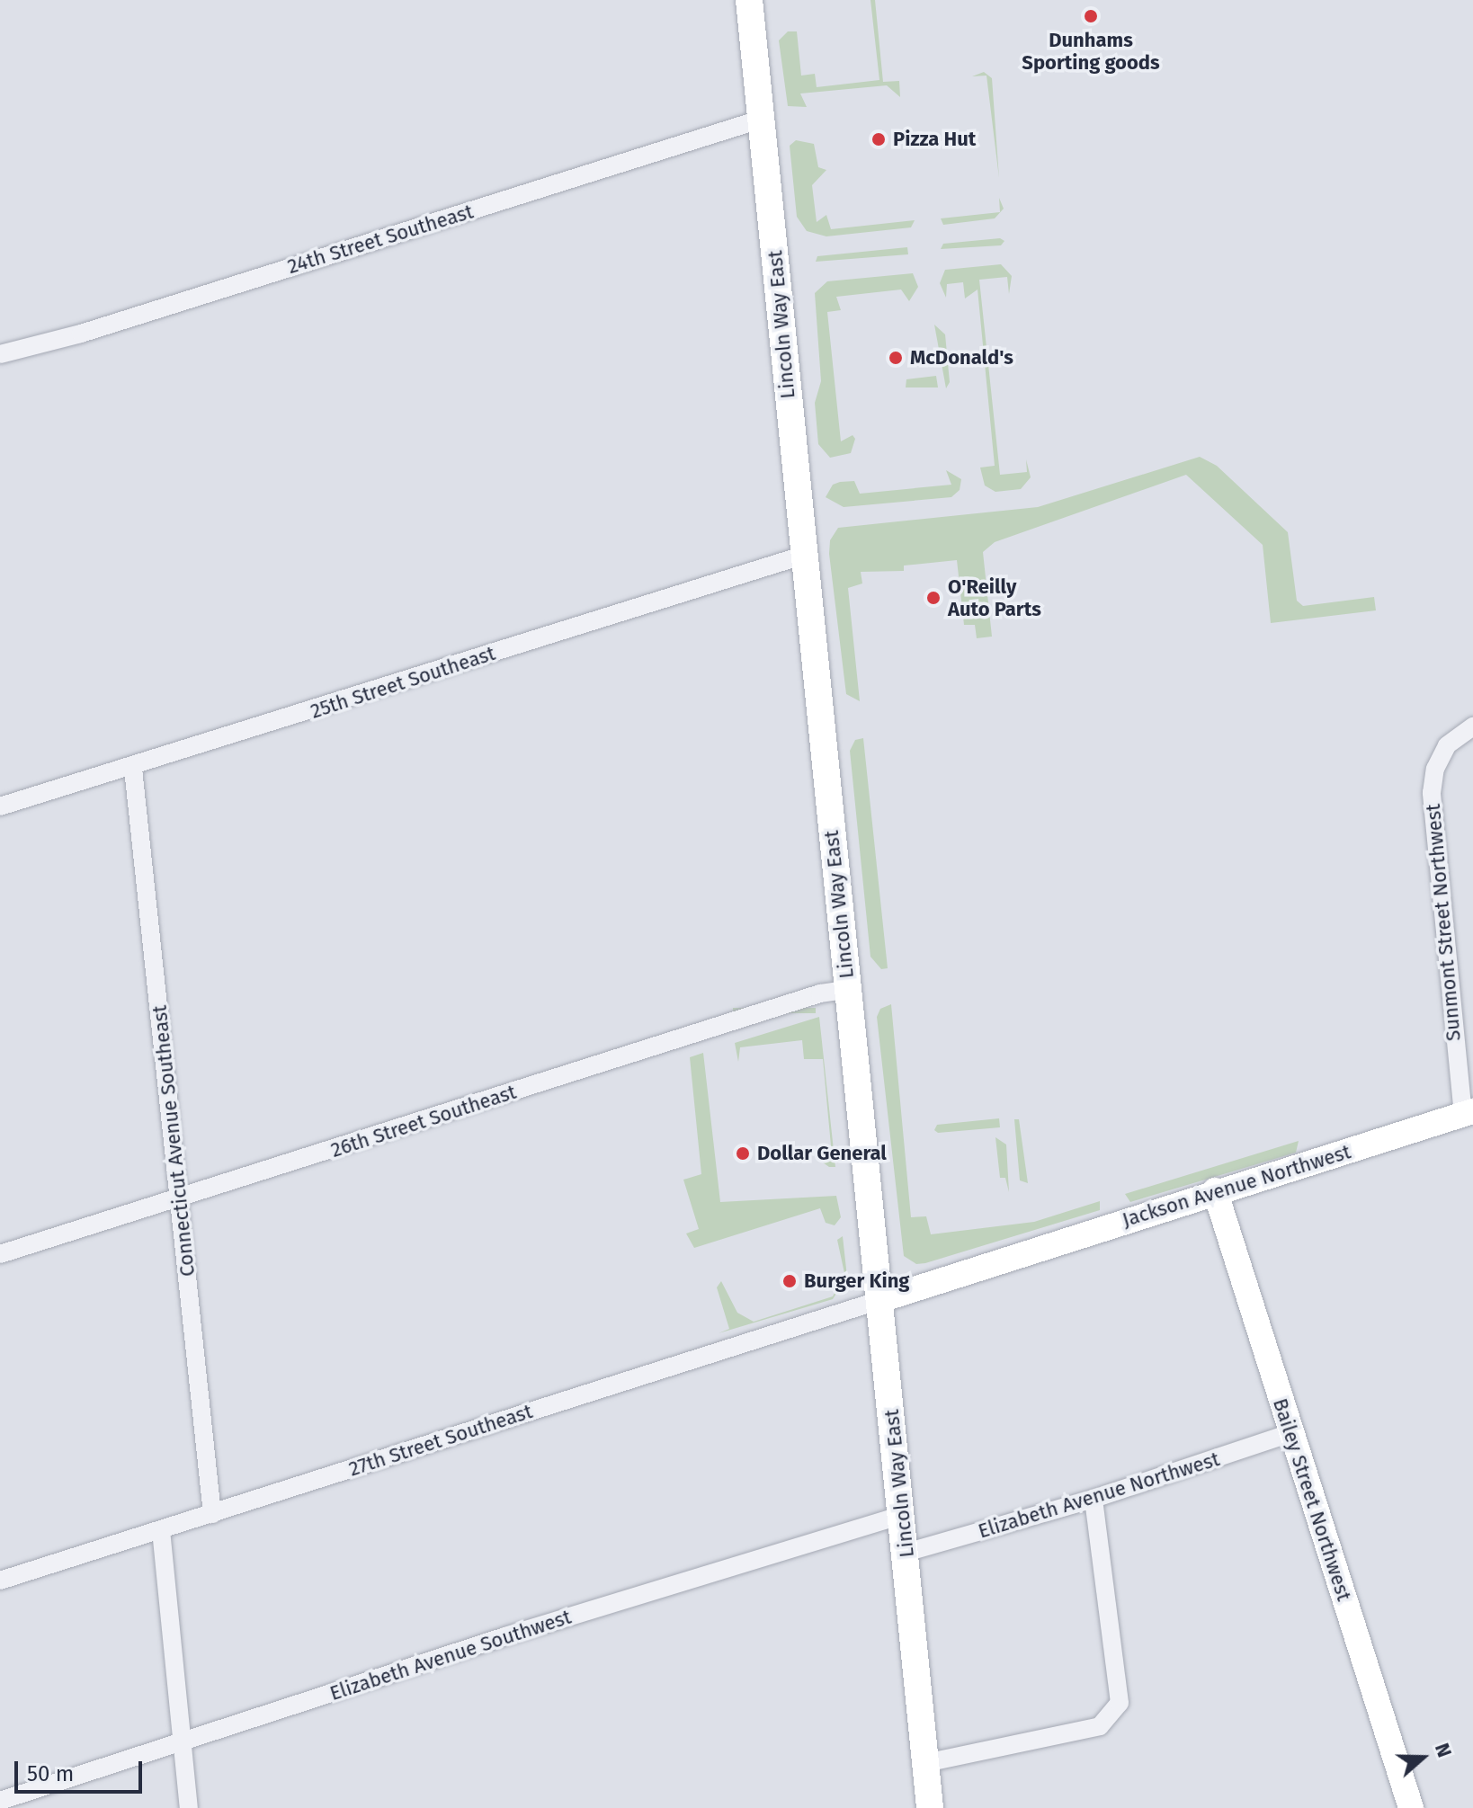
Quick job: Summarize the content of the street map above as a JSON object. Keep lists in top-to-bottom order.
{
  "streets": {
    "main road": ["Lincoln Way East"],
    "street": [
      "24th Street Southeast",
      "25th Street Southeast",
      "Sunmont Street Northwest",
      "26th Street Southeast",
      "Connecticut Avenue Southeast",
      "Jackson Avenue Northwest",
      "27th Street Southeast",
      "Elizabeth Avenue Northwest",
      "Bailey Street Northwest",
      "Elizabeth Avenue Southwest"
    ]
  },
  "crossings": [
    ["24th Street Southeast", "Lincoln Way East"],
    ["Lincoln Way East", "25th Street Southeast"],
    ["Lincoln Way East", "26th Street Southeast"],
    ["Lincoln Way East", "Jackson Avenue Northwest"],
    ["Lincoln Way East", "27th Street Southeast"],
    ["Lincoln Way East", "Elizabeth Avenue Northwest"],
    ["Lincoln Way East", "Elizabeth Avenue Southwest"],
    ["25th Street Southeast", "Connecticut Avenue Southeast"],
    ["Sunmont Street Northwest", "Jackson Avenue Northwest"],
    ["26th Street Southeast", "Connecticut Avenue Southeast"],
    ["Connecticut Avenue Southeast", "27th Street Southeast"],
    ["Jackson Avenue Northwest", "27th Street Southeast"],
    ["Jackson Avenue Northwest", "Bailey Street Northwest"],
    ["Elizabeth Avenue Northwest", "Bailey Street Northwest"]
  ],
  "places": [
    "Dunhams Sporting goods",
    "Pizza Hut",
    "McDonald's",
    "O'Reilly Auto Parts",
    "Dollar General",
    "Burger King"
  ],
  "scale_bar": "50 m",
  "north": "right"
}
